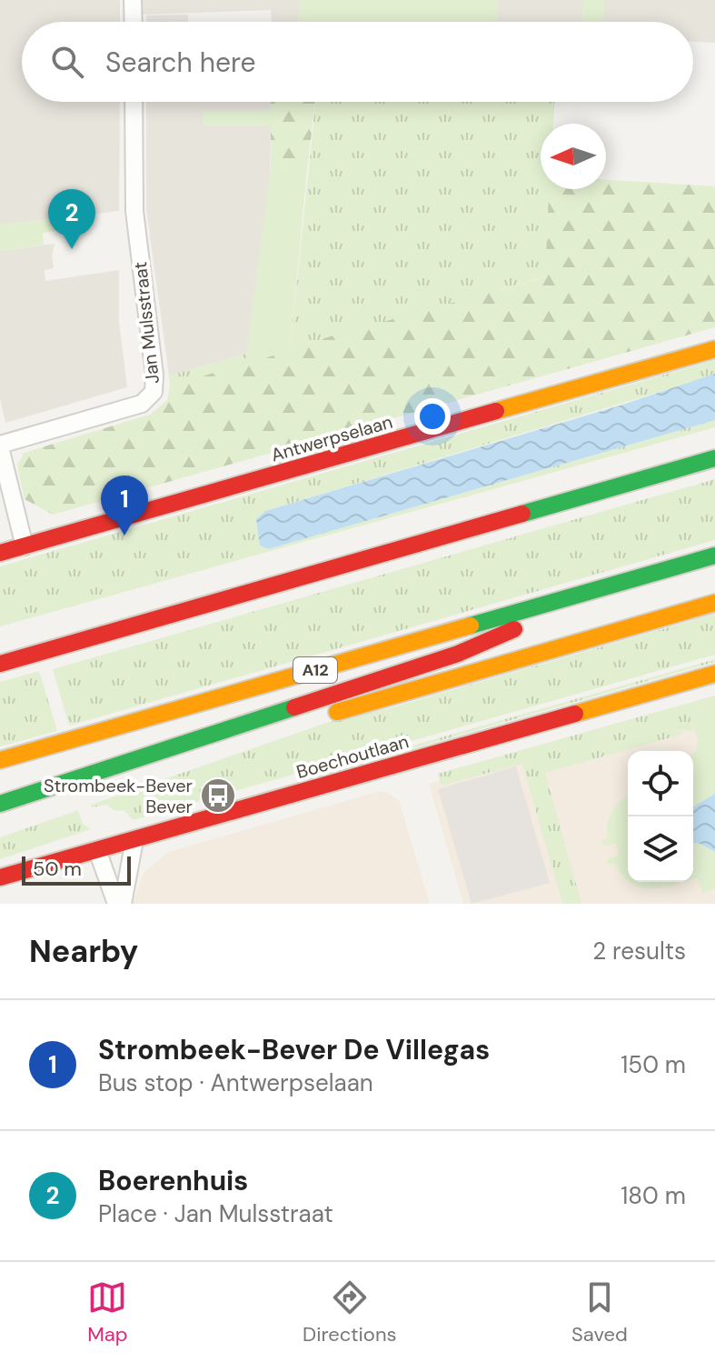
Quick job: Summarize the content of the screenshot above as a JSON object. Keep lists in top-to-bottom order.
{
  "streets": {
    "main road": ["Antwerpselaan", "A12", "Boechoutlaan"],
    "street": ["Jan Mulsstraat"]
  },
  "places": {
    "bus stop": ["Strombeek-Bever Bever"]
  },
  "scale_bar": "50 m",
  "north": "left",
  "page": {
    "search": "Search here",
    "pins": ["2", "1"],
    "scale": "50 m",
    "heading": ["Nearby", "2 results"],
    "list": [
      {
        "mark": "1",
        "name": "Strombeek-Bever De Villegas",
        "note": "Bus stop · Antwerpselaan",
        "value": "150 m"
      },
      {
        "mark": "2",
        "name": "Boerenhuis",
        "note": "Place · Jan Mulsstraat",
        "value": "180 m"
      }
    ],
    "nav": ["Map", "Directions", "Saved"]
  }
}
